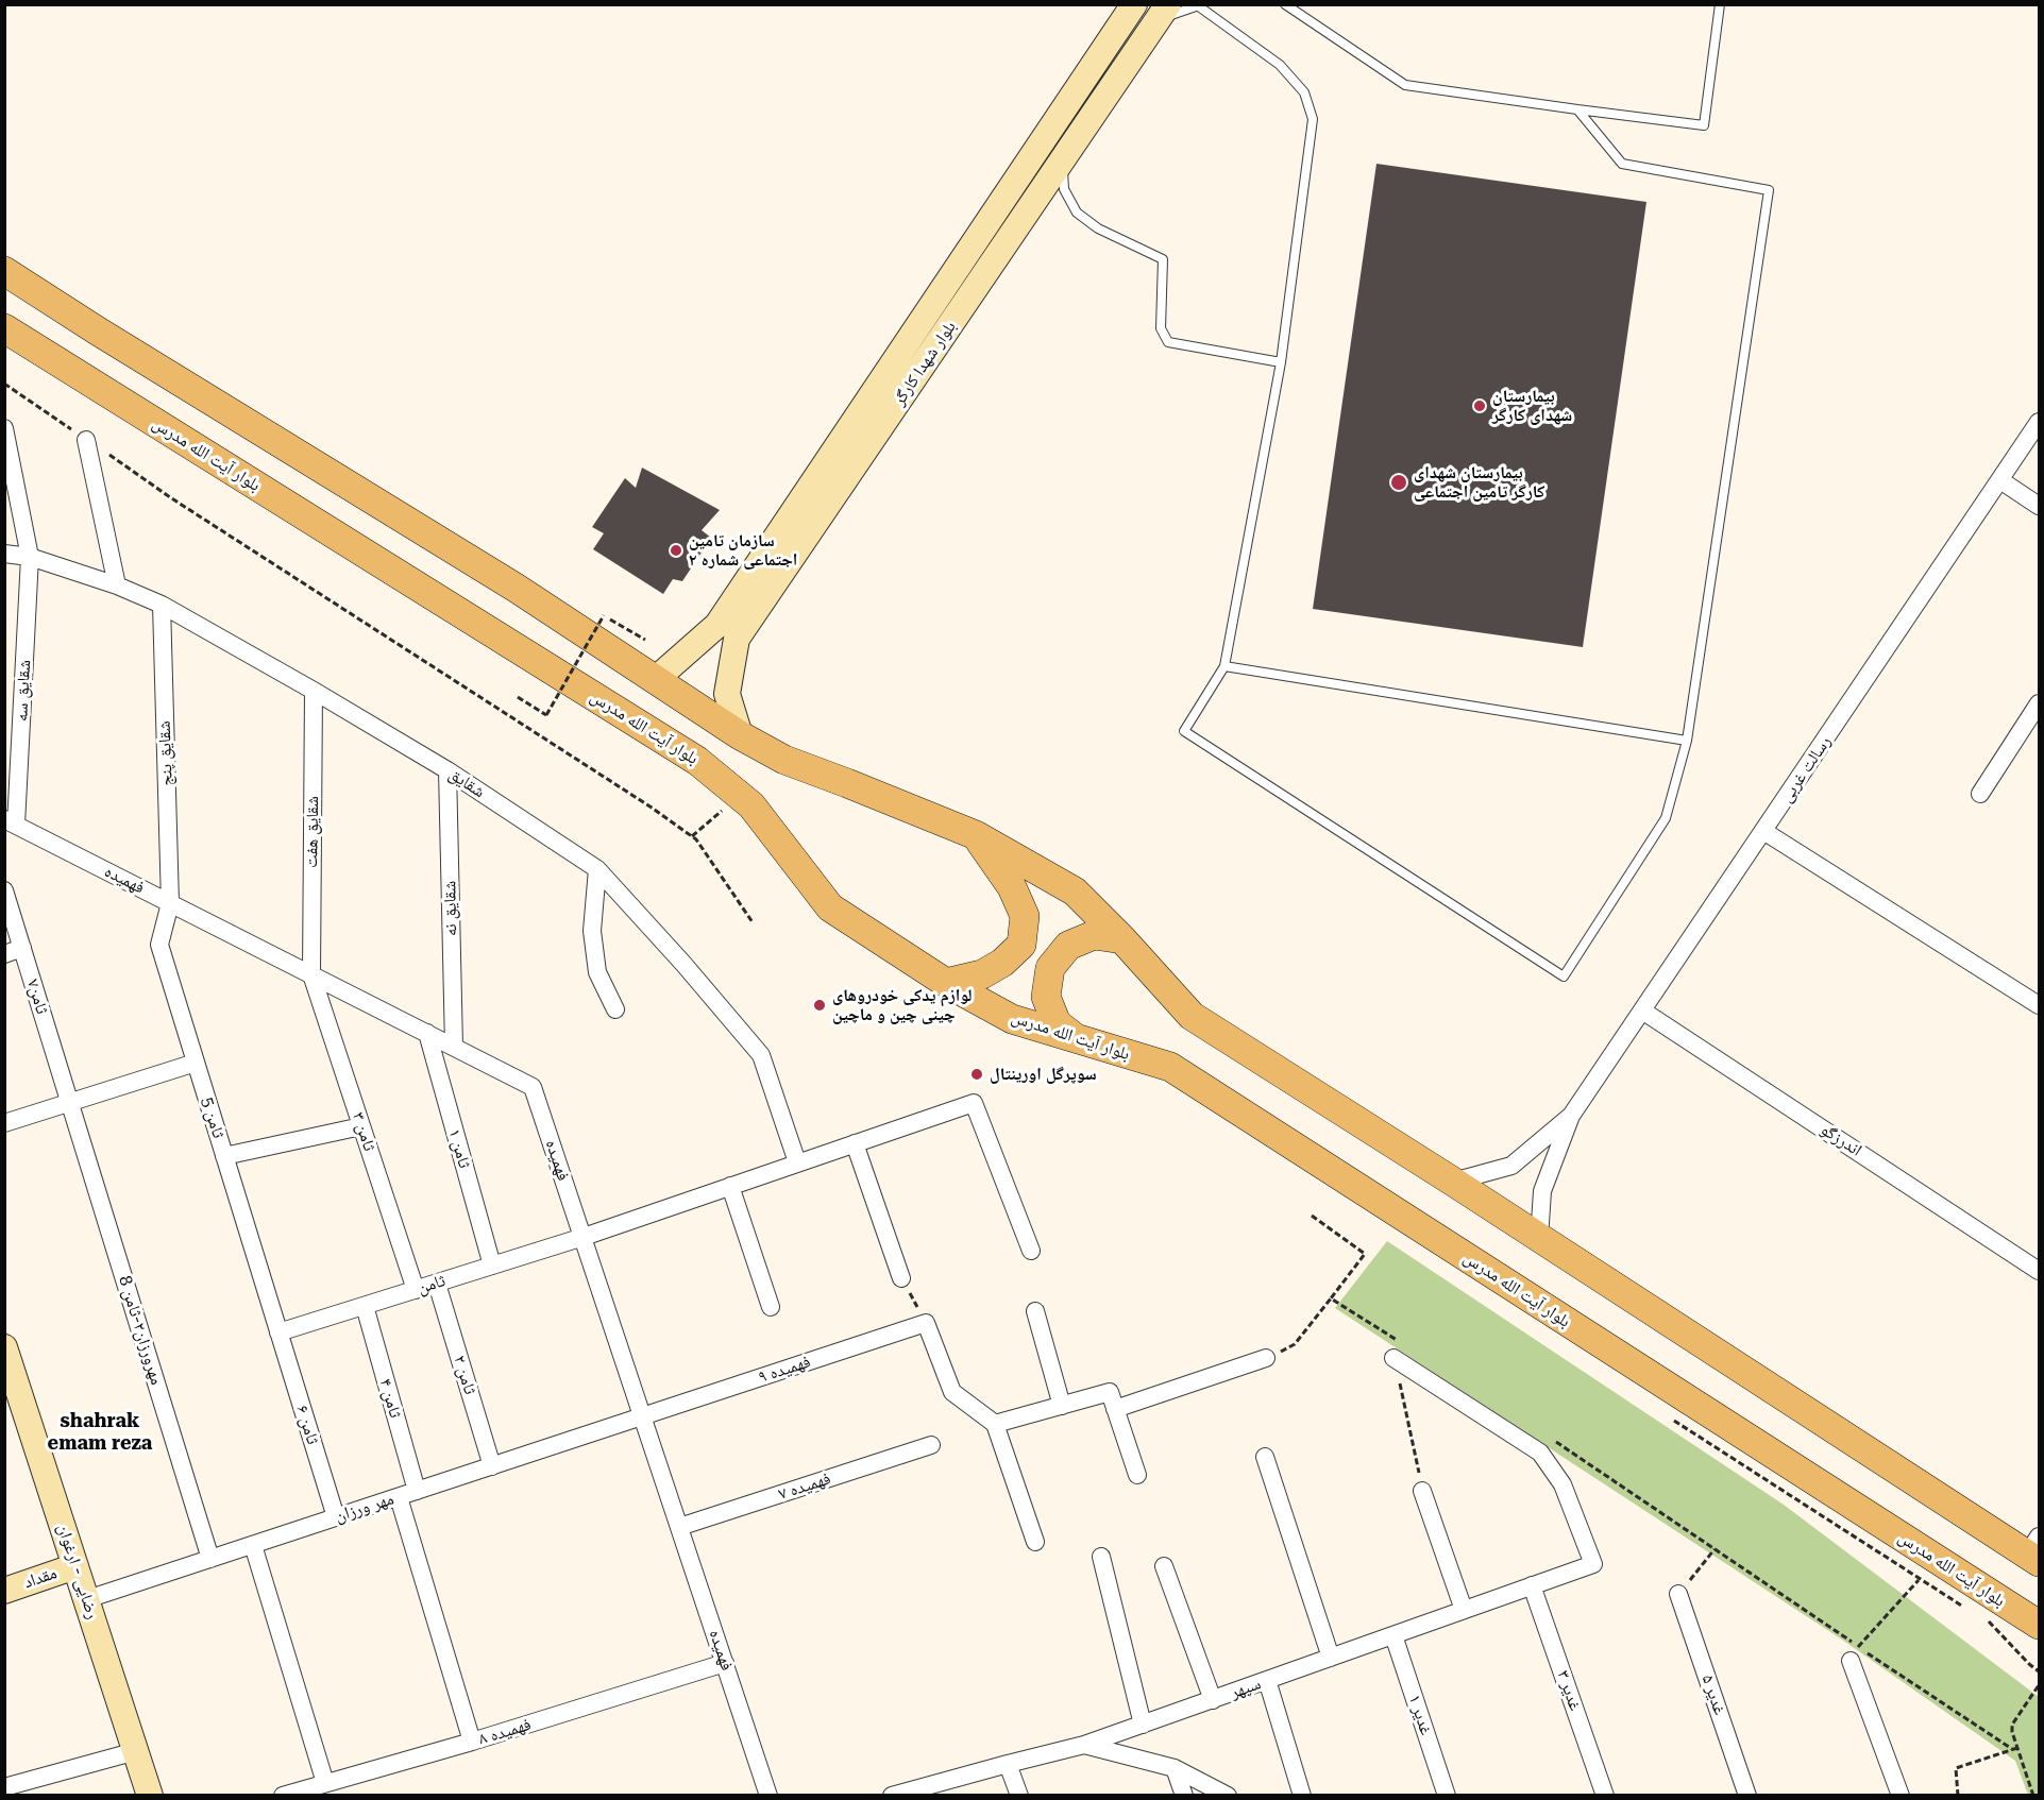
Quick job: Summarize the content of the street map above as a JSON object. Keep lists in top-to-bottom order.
{
  "streets": {
    "main road": ["بلوار آیت الله مدرس"],
    "street": [
      "بلوار شهدا کارگر",
      "شقایق سه",
      "شقایق پنج",
      "رسالت غربی",
      "شقایق",
      "شقایق هفت",
      "فهمیده",
      "شقایق نه",
      "ثامن۷",
      "ثامن 5",
      "ثامن ۳",
      "اندرزگو",
      "ثامن ۱",
      "ثامن",
      "مهرورزان۲-ثامن 8",
      "فهمیده ۹",
      "ثامن ۲",
      "ثامن ۴",
      "ثامن ۶",
      "فهمیده ۷",
      "مهر ورزان",
      "رضایی - ارغوان",
      "مقداد",
      "سپهر",
      "غدیر ۳",
      "غدیر ۵",
      "غدیر ۱",
      "فهمیده ۸"
    ]
  },
  "crossings": [
    ["شقایق سه", "شقایق"],
    ["شقایق سه", "فهمیده"],
    ["شقایق پنج", "شقایق"],
    ["شقایق پنج", "فهمیده"],
    ["شقایق پنج", "ثامن 5"],
    ["رسالت غربی", "اندرزگو"],
    ["شقایق", "شقایق هفت"],
    ["شقایق", "شقایق نه"],
    ["شقایق", "ثامن"],
    ["شقایق هفت", "فهمیده"],
    ["شقایق هفت", "ثامن ۳"],
    ["فهمیده", "شقایق نه"],
    ["فهمیده", "ثامن 5"],
    ["فهمیده", "ثامن ۳"],
    ["فهمیده", "ثامن ۱"],
    ["فهمیده", "ثامن"],
    ["فهمیده", "فهمیده ۹"],
    ["فهمیده", "فهمیده ۷"],
    ["فهمیده", "مهر ورزان"],
    ["فهمیده", "فهمیده ۸"],
    ["ثامن۷", "مهرورزان۲-ثامن 8"],
    ["ثامن 5", "ثامن"],
    ["ثامن 5", "ثامن ۶"],
    ["ثامن ۳", "ثامن"],
    ["ثامن ۱", "ثامن"],
    ["ثامن", "ثامن ۲"],
    ["ثامن", "ثامن ۴"],
    ["ثامن", "ثامن ۶"],
    ["مهرورزان۲-ثامن 8", "مهر ورزان"],
    ["فهمیده ۹", "مهر ورزان"],
    ["ثامن ۲", "مهر ورزان"],
    ["ثامن ۴", "مهر ورزان"],
    ["ثامن ۶", "مهر ورزان"],
    ["مهر ورزان", "رضایی - ارغوان"],
    ["رضایی - ارغوان", "مقداد"],
    ["سپهر", "غدیر ۳"],
    ["سپهر", "غدیر ۱"]
  ],
  "districts": ["shahrak emam reza"],
  "places": [
    "بیمارستان شهدای کارگر",
    "بیمارستان شهدای کارگر تامین اجتماعی",
    "سازمان تامین اجتماعی شماره ۲",
    "لوازم یدکی خودروهای چینی چین و ماچین",
    "سوپرگل اورینتال"
  ]
}
